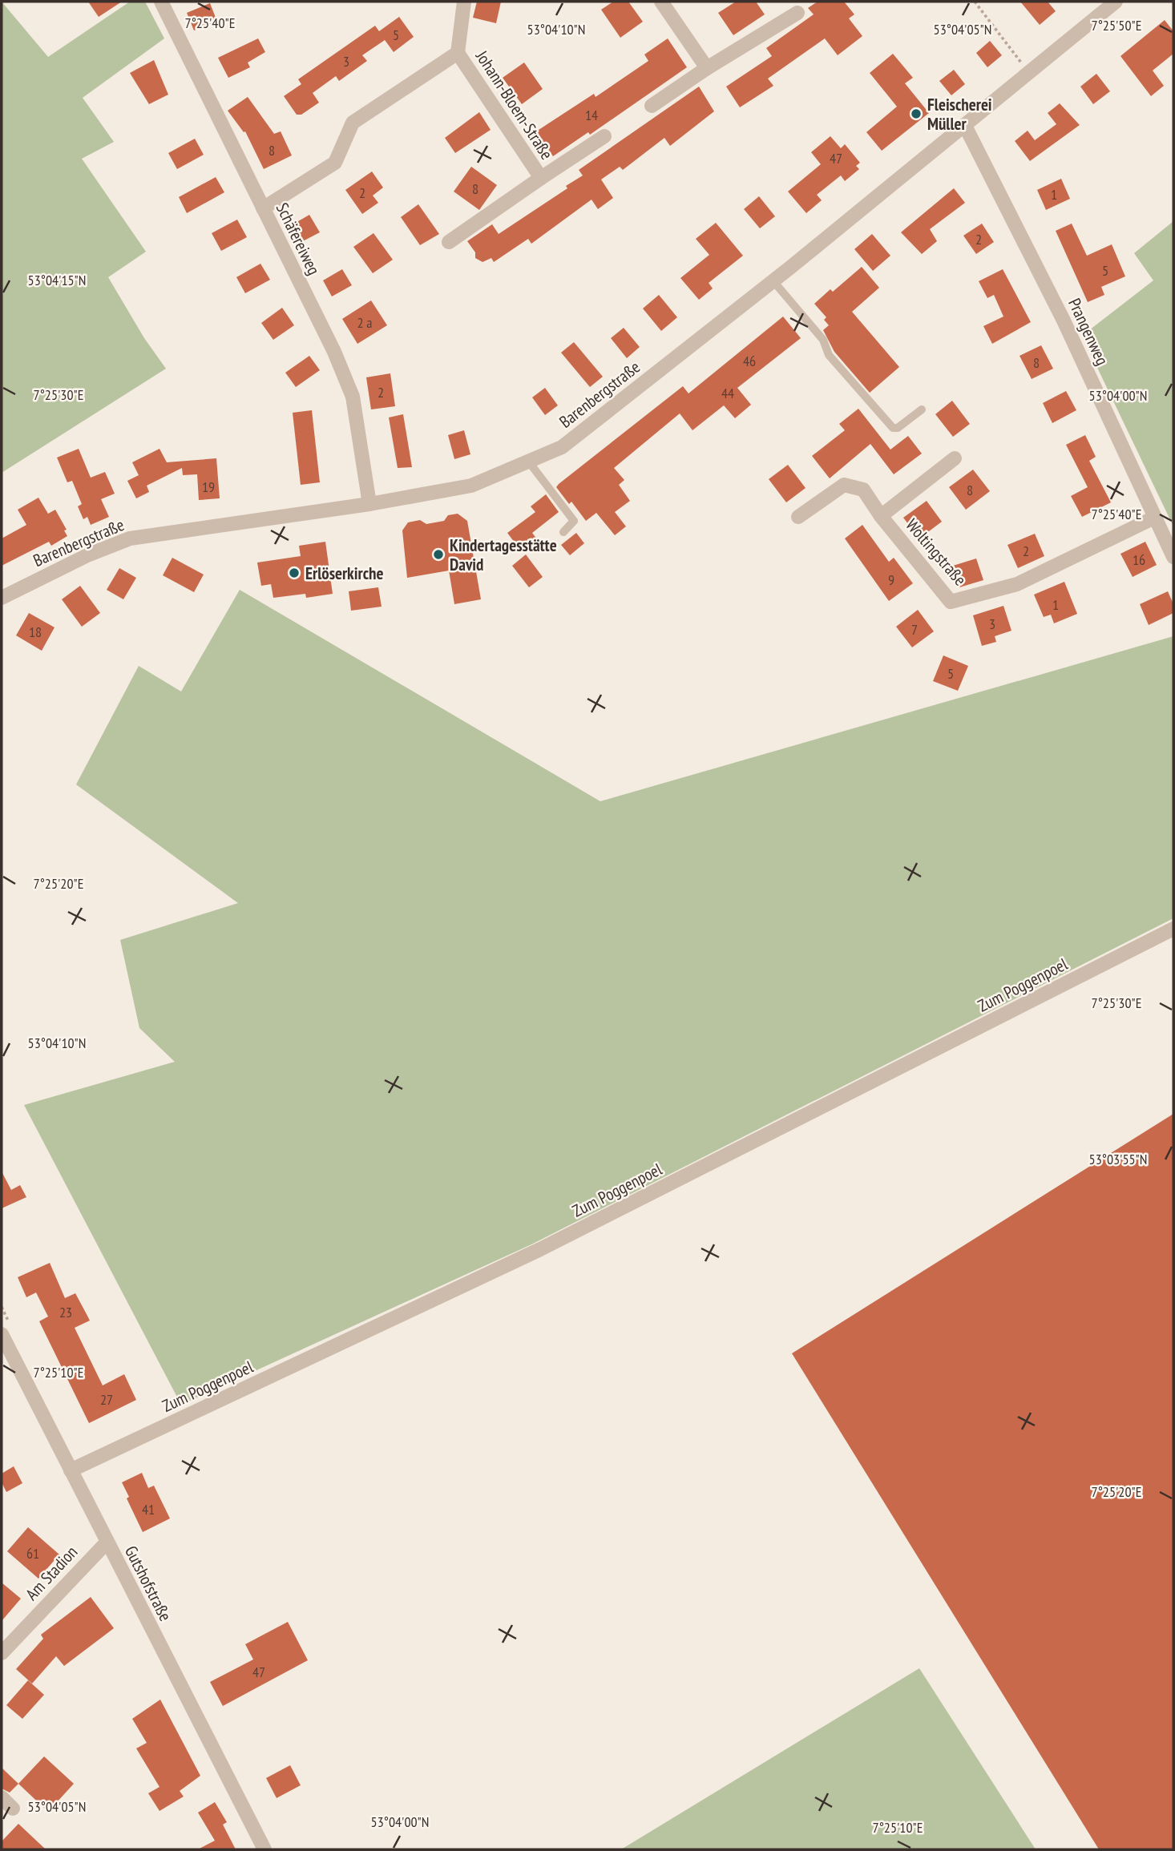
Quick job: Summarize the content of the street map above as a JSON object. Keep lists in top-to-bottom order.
{
  "streets": {
    "street": [
      "Johann-Bloem-Straße",
      "Schäfereiweg",
      "Prangenweg",
      "Barenbergstraße",
      "Woltingstraße",
      "Zum Poggenpoel",
      "Am Stadion",
      "Gutshofstraße"
    ]
  },
  "crossings": [
    ["Johann-Bloem-Straße", "Schäfereiweg"],
    ["Schäfereiweg", "Barenbergstraße"],
    ["Prangenweg", "Barenbergstraße"],
    ["Prangenweg", "Woltingstraße"],
    ["Zum Poggenpoel", "Gutshofstraße"],
    ["Am Stadion", "Gutshofstraße"]
  ],
  "places": ["Fleischerei Müller", "Kindertagesstätte David", "Erlöserkirche"],
  "house_numbers": [
    "5",
    "3",
    "14",
    "8",
    "47",
    "8",
    "2",
    "1",
    "2",
    "5",
    "2 a",
    "46",
    "8",
    "2",
    "44",
    "19",
    "8",
    "2",
    "16",
    "9",
    "1",
    "3",
    "7",
    "18",
    "5",
    "23",
    "27",
    "41",
    "61",
    "47"
  ],
  "coordinates": [
    "7°25'40\"E",
    "7°25'50\"E",
    "53°04'10\"N",
    "53°04'05\"N",
    "53°04'15\"N",
    "7°25'30\"E",
    "53°04'00\"N",
    "7°25'20\"E",
    "53°03'55\"N",
    "7°25'10\"E"
  ]
}
